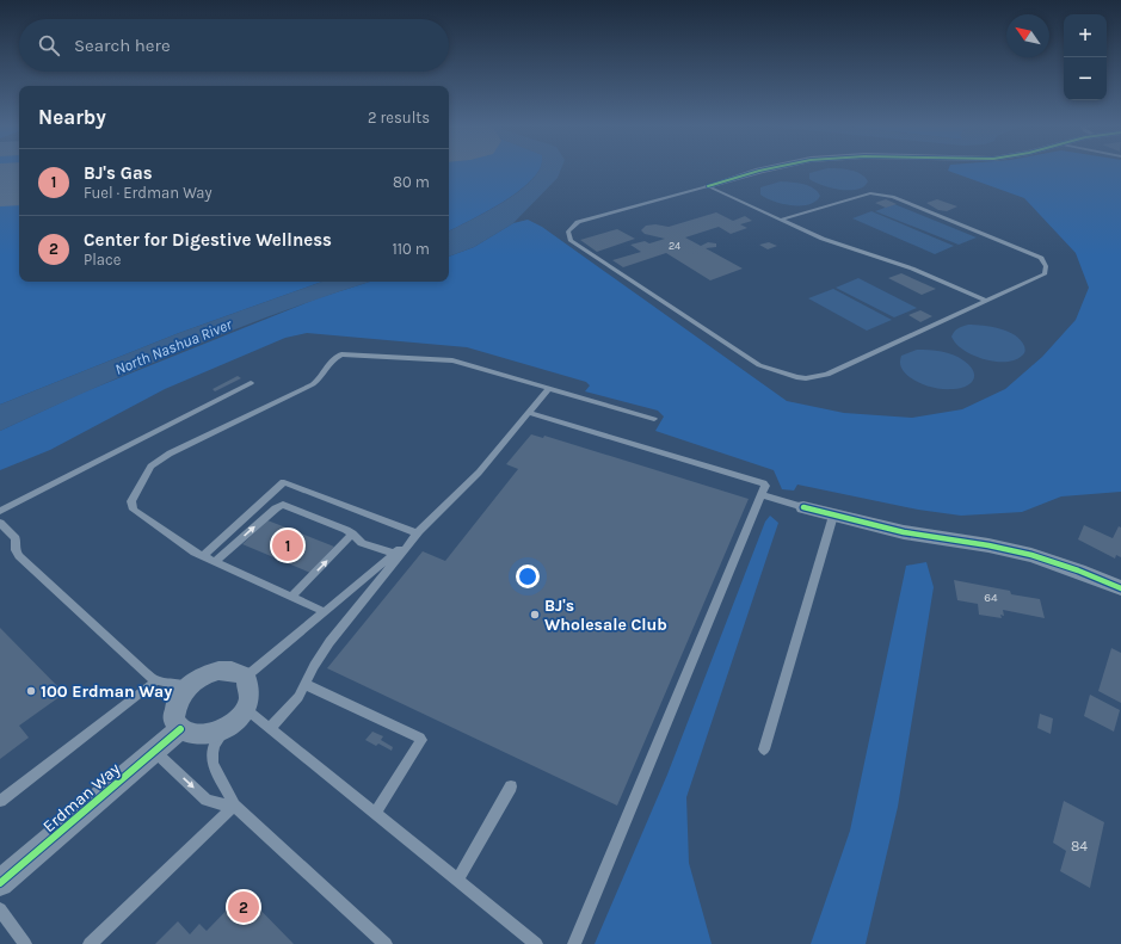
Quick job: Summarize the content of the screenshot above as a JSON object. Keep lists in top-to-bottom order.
{
  "streets": {
    "street": ["Erdman Way"]
  },
  "water": ["North Nashua River"],
  "places": ["BJ's Wholesale Club", "100 Erdman Way"],
  "house_numbers": ["24", "64", "84"],
  "north": "top left",
  "page": {
    "map_buttons": ["+", "−"],
    "search": "Search here",
    "heading": ["Nearby", "2 results"],
    "list": [
      {
        "mark": "1",
        "name": "BJ's Gas",
        "note": "Fuel · Erdman Way",
        "value": "80 m"
      },
      {
        "mark": "2",
        "name": "Center for Digestive Wellness",
        "note": "Place",
        "value": "110 m"
      }
    ],
    "pins": ["1", "2"]
  }
}
